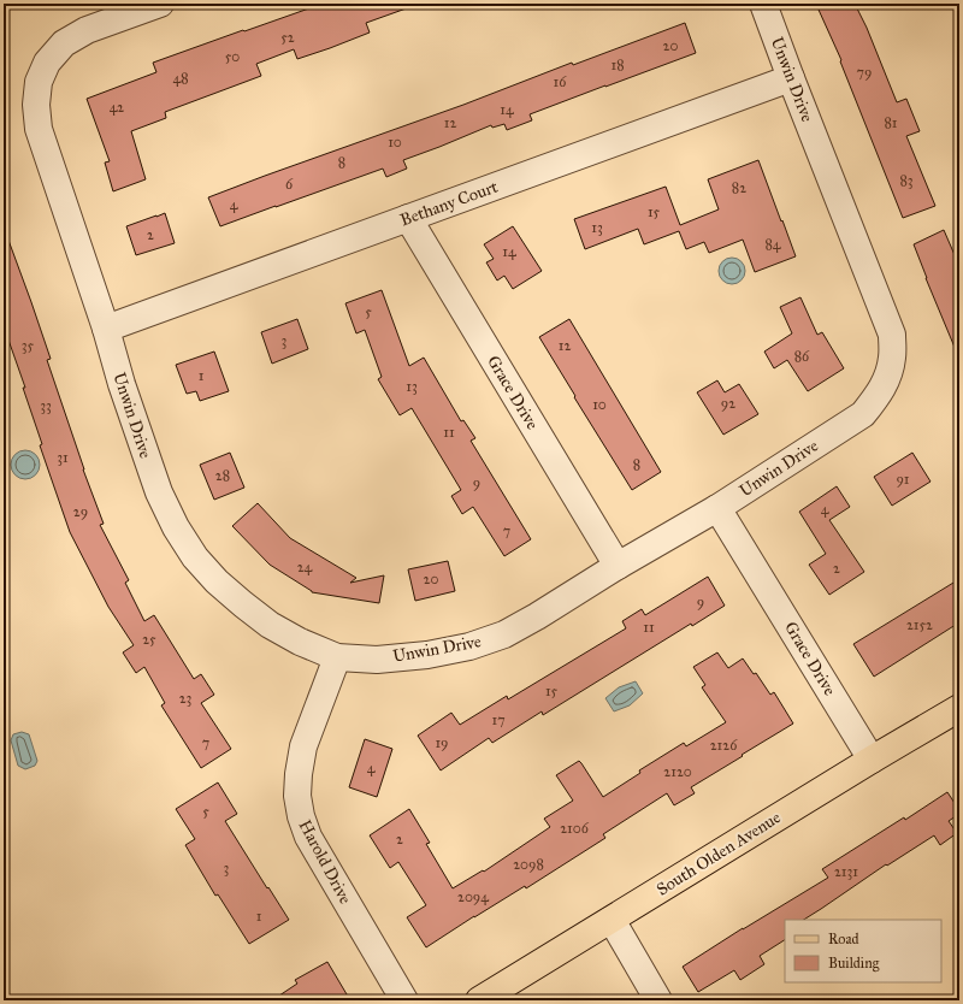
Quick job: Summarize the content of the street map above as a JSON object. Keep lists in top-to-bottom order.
{
  "streets": {
    "main road": ["South Olden Avenue"],
    "street": [
      "Unwin Drive",
      "Bethany Court",
      "Grace Drive",
      "Harold Drive"
    ]
  },
  "crossings": [
    ["Unwin Drive", "Bethany Court"],
    ["Unwin Drive", "Grace Drive"],
    ["Unwin Drive", "Harold Drive"],
    ["Bethany Court", "Grace Drive"],
    ["Grace Drive", "South Olden Avenue"]
  ],
  "house_numbers": [
    "52",
    "20",
    "50",
    "18",
    "79",
    "48",
    "16",
    "42",
    "14",
    "12",
    "81",
    "10",
    "8",
    "83",
    "6",
    "82",
    "4",
    "15",
    "13",
    "2",
    "84",
    "14",
    "5",
    "3",
    "35",
    "12",
    "86",
    "1",
    "13",
    "92",
    "10",
    "33",
    "11",
    "31",
    "8",
    "28",
    "91",
    "9",
    "4",
    "29",
    "7",
    "24",
    "2",
    "20",
    "9",
    "2152",
    "11",
    "25",
    "15",
    "23",
    "17",
    "7",
    "19",
    "2126",
    "4",
    "2120",
    "5",
    "2106",
    "2",
    "2098",
    "3",
    "2131",
    "2094",
    "1"
  ],
  "legend": ["Road", "Building"]
}
